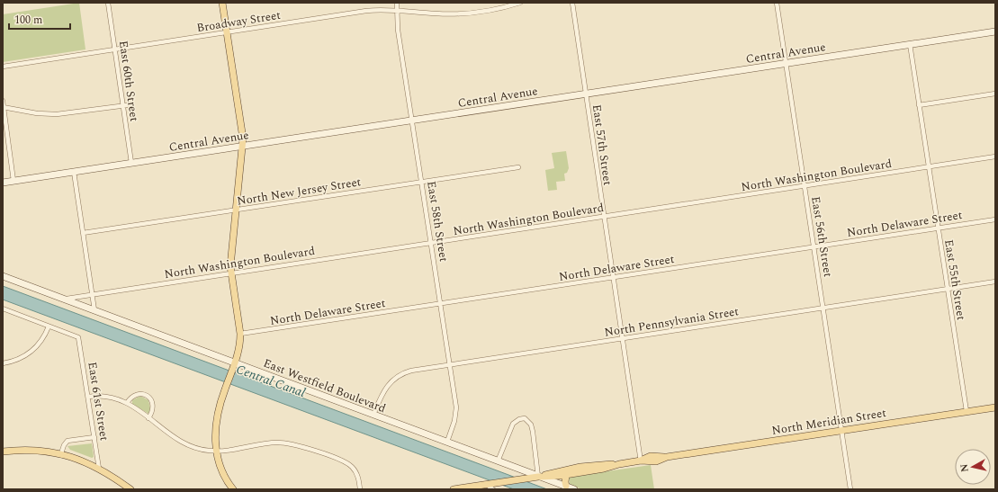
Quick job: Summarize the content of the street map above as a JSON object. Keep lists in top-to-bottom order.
{
  "streets": {
    "main road": ["Central Avenue", "East Westfield Boulevard", "North Meridian Street"],
    "street": [
      "Broadway Street",
      "East 60th Street",
      "East 57th Street",
      "North Washington Boulevard",
      "North New Jersey Street",
      "East 58th Street",
      "North Delaware Street",
      "East 56th Street",
      "East 55th Street",
      "North Pennsylvania Street",
      "East 61st Street"
    ]
  },
  "crossings": [
    ["Broadway Street", "East 60th Street"],
    ["Broadway Street", "East 58th Street"],
    ["Central Avenue", "East 60th Street"],
    ["Central Avenue", "East 57th Street"],
    ["Central Avenue", "East 58th Street"],
    ["Central Avenue", "East 56th Street"],
    ["Central Avenue", "East 55th Street"],
    ["East 57th Street", "North Washington Boulevard"],
    ["East 57th Street", "North Delaware Street"],
    ["East 57th Street", "North Pennsylvania Street"],
    ["East 57th Street", "North Meridian Street"],
    ["North Washington Boulevard", "East 58th Street"],
    ["North Washington Boulevard", "East 56th Street"],
    ["North Washington Boulevard", "East 55th Street"],
    ["North Washington Boulevard", "East Westfield Boulevard"],
    ["North New Jersey Street", "East 58th Street"],
    ["East 58th Street", "North Delaware Street"],
    ["East 58th Street", "North Pennsylvania Street"],
    ["East 58th Street", "East Westfield Boulevard"],
    ["North Delaware Street", "East 56th Street"],
    ["North Delaware Street", "East 55th Street"],
    ["East 56th Street", "North Pennsylvania Street"],
    ["East 56th Street", "North Meridian Street"],
    ["East 55th Street", "North Pennsylvania Street"],
    ["East 55th Street", "North Meridian Street"],
    ["North Pennsylvania Street", "East Westfield Boulevard"],
    ["East Westfield Boulevard", "North Meridian Street"]
  ],
  "water": ["Central Canal"],
  "scale_bar": "100 m",
  "north": "left"
}
